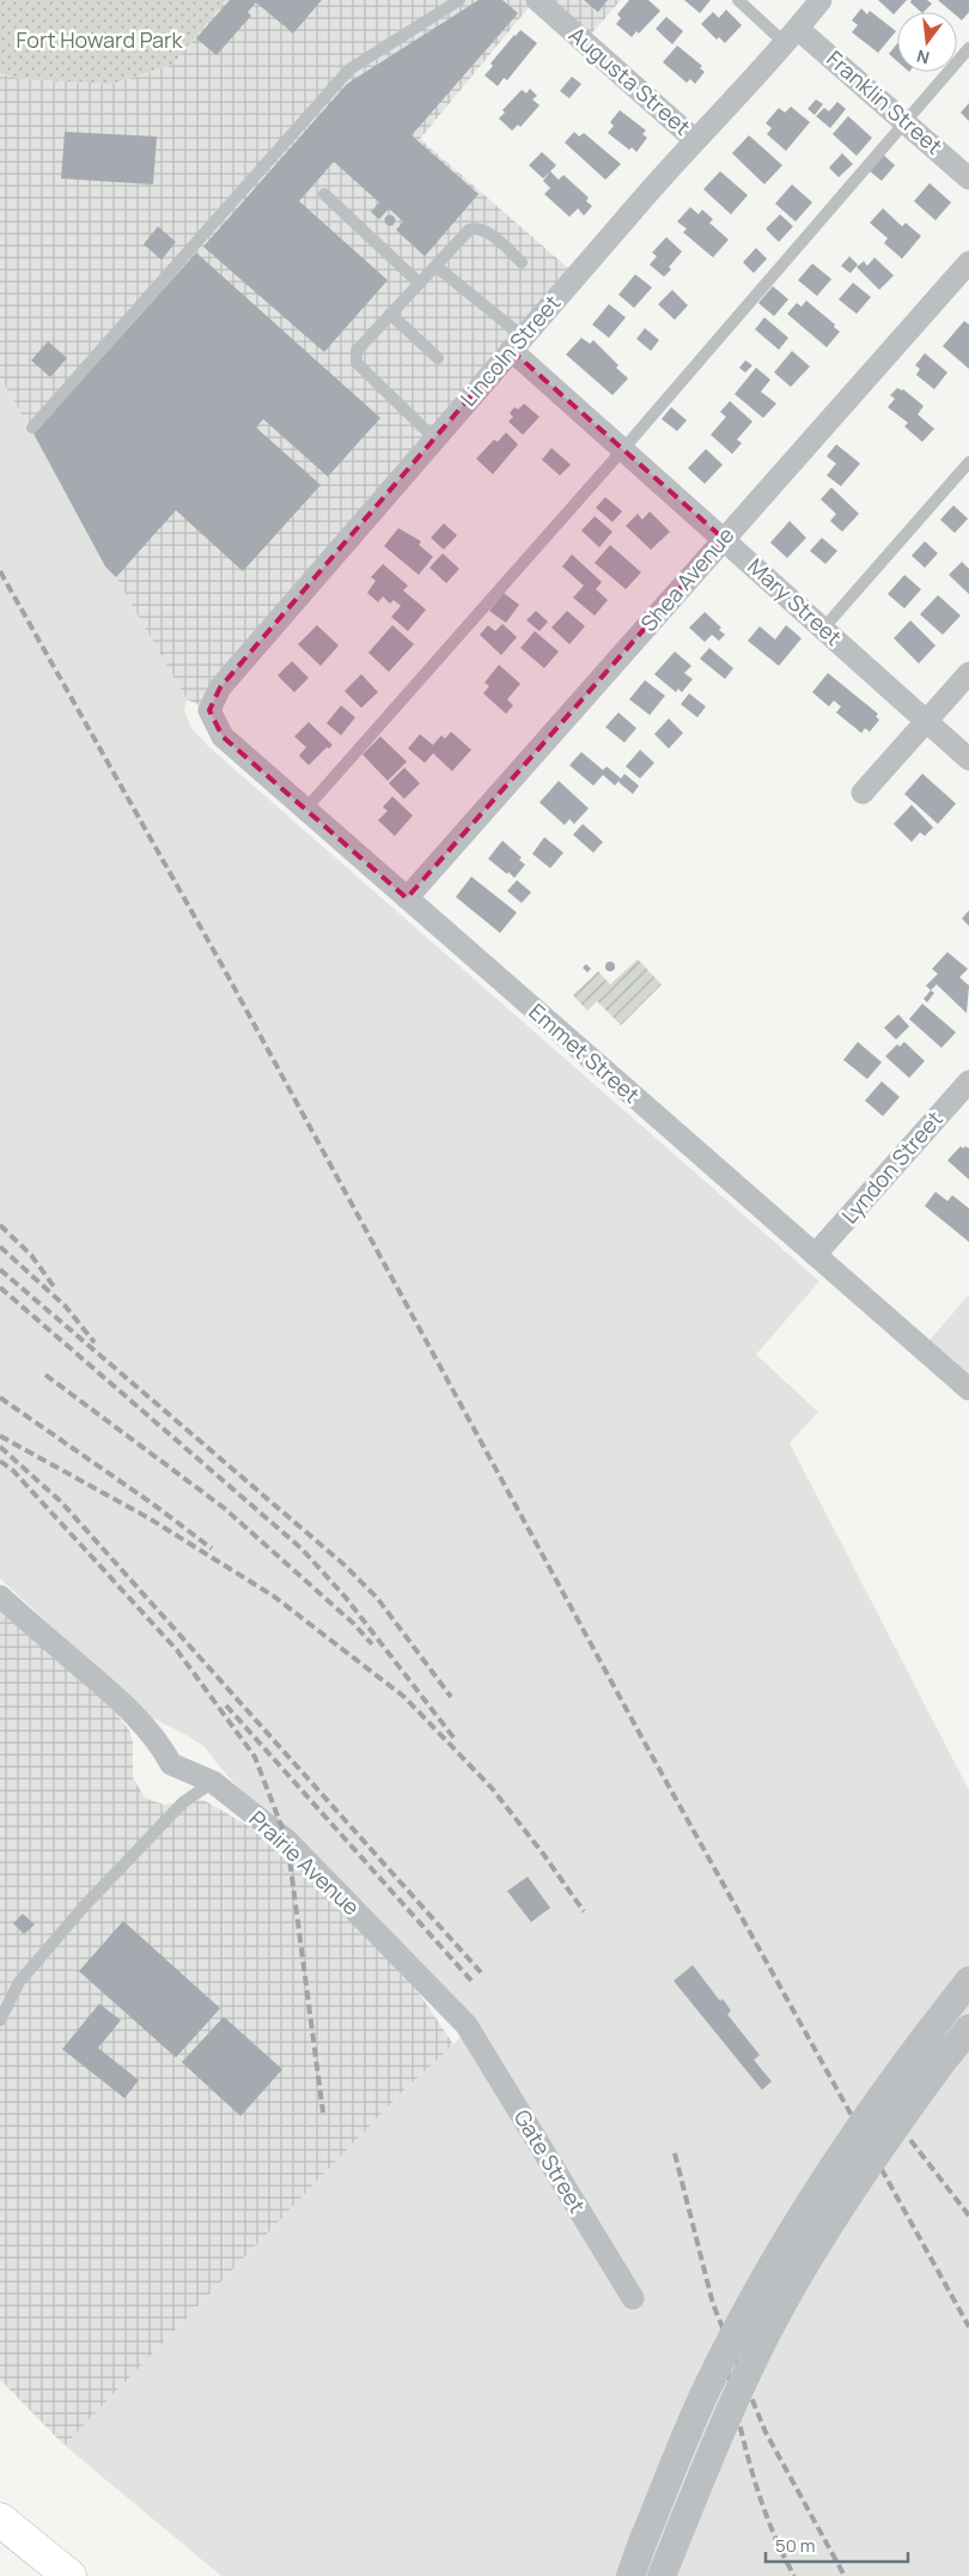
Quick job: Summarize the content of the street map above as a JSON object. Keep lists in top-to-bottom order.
{
  "streets": {
    "street": [
      "Augusta Street",
      "Franklin Street",
      "Lincoln Street",
      "Shea Avenue",
      "Mary Street",
      "Emmet Street",
      "Lyndon Street",
      "Prairie Avenue",
      "Gate Street"
    ]
  },
  "crossings": [
    ["Augusta Street", "Lincoln Street"],
    ["Franklin Street", "Lincoln Street"],
    ["Lincoln Street", "Mary Street"],
    ["Lincoln Street", "Emmet Street"],
    ["Shea Avenue", "Mary Street"],
    ["Shea Avenue", "Emmet Street"],
    ["Emmet Street", "Lyndon Street"],
    ["Prairie Avenue", "Gate Street"]
  ],
  "parks": ["Fort Howard Park"],
  "scale_bar": "50 m",
  "north": "bottom"
}
